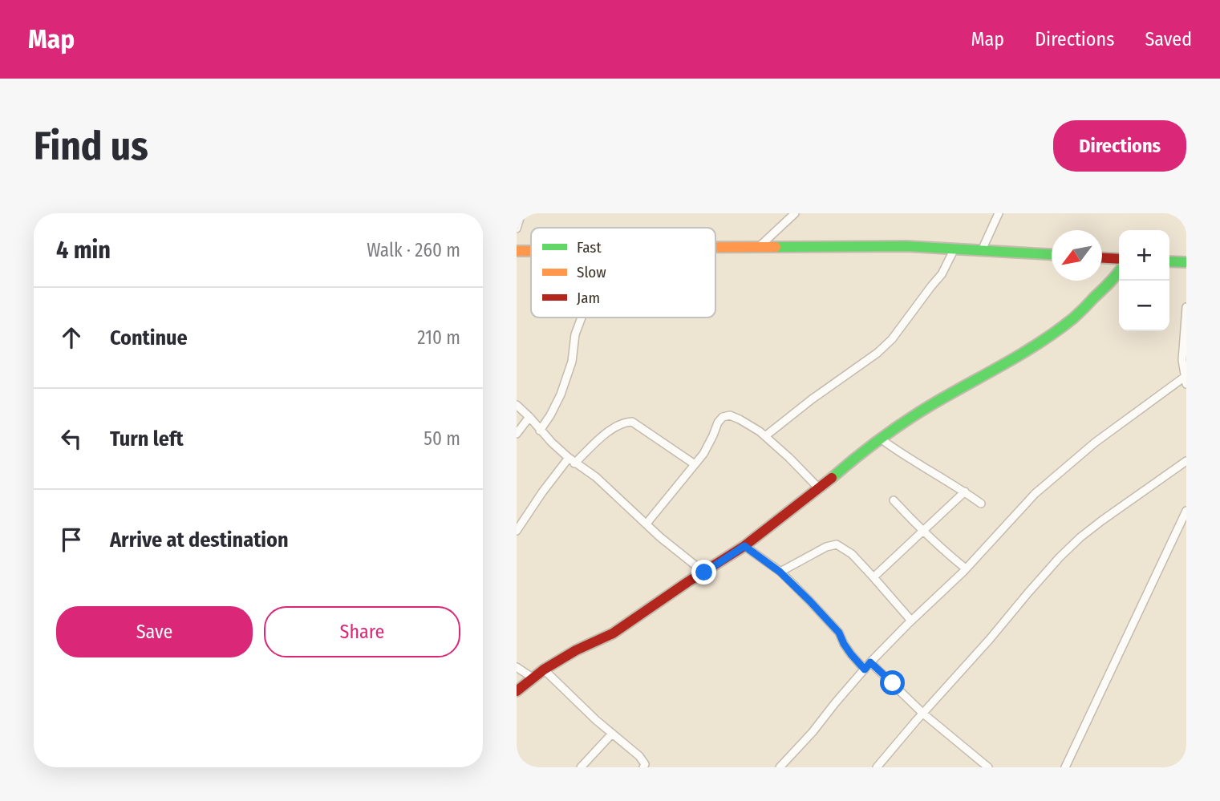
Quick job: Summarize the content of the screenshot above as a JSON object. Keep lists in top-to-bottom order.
{
  "legend": ["Fast", "Slow", "Jam"],
  "north": "bottom left",
  "page": {
    "header": "Map",
    "nav": ["Map", "Directions", "Saved"],
    "buttons": [
      "Directions",
      ["Save", "Share"]
    ],
    "title": "Find us",
    "heading": ["4 min", "Walk · 260 m"],
    "map_buttons": ["+", "−"],
    "list": [
      ["Continue", "210 m"],
      ["Turn left", "50 m"],
      "Arrive at destination"
    ]
  }
}
